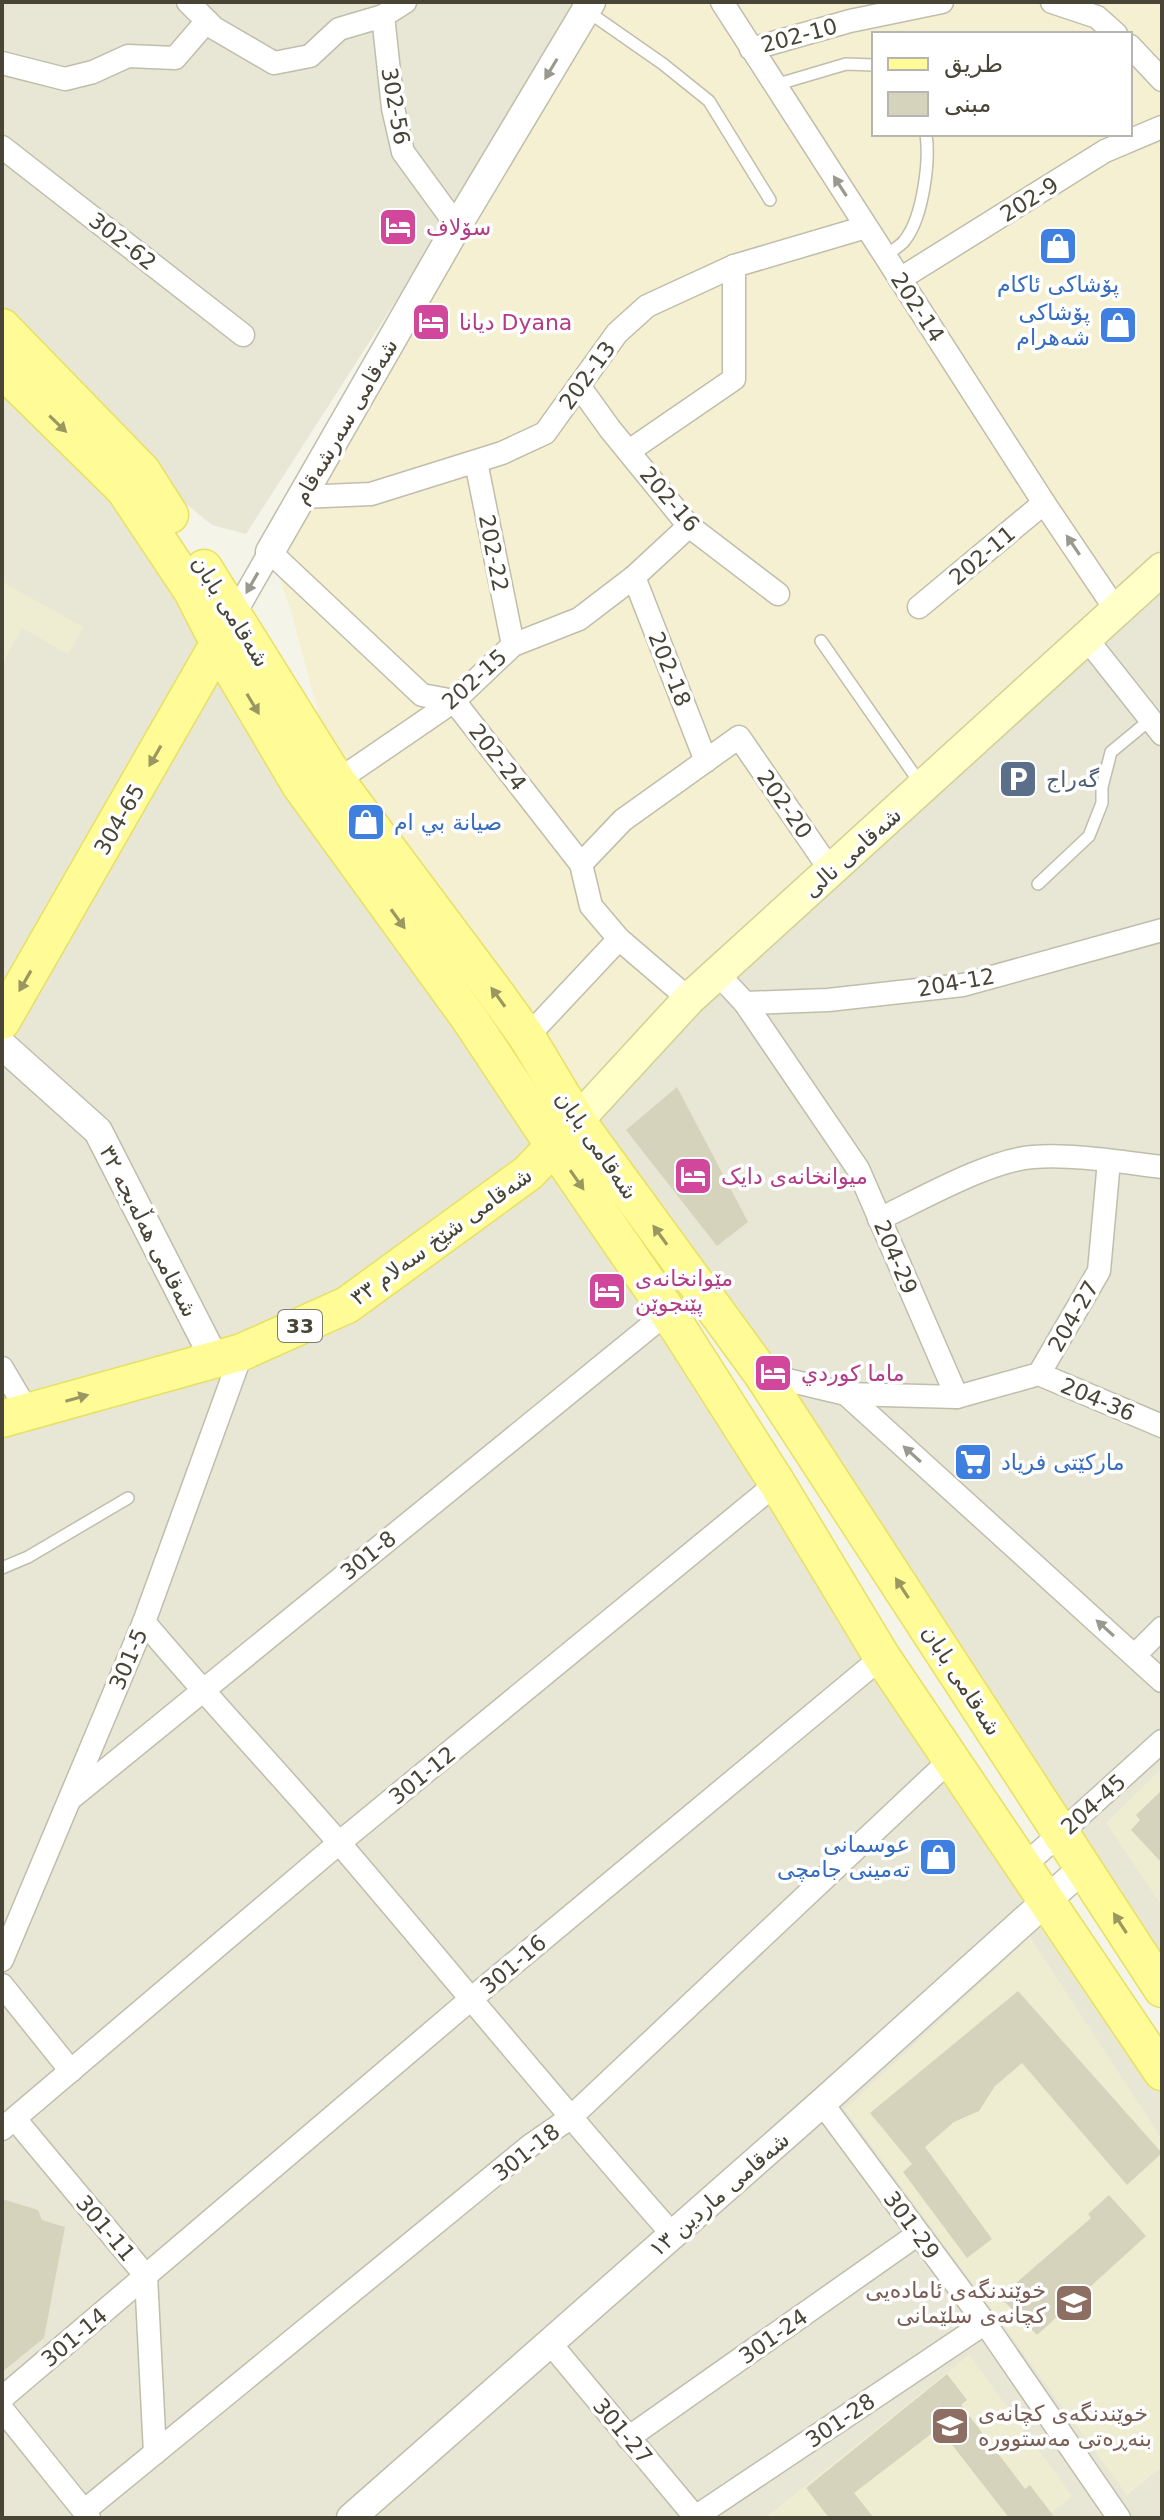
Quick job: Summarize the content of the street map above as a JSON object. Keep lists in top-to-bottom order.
{
  "streets": {
    "main road": [
      "شەقامی بابان",
      "304-65",
      "شەقامی نالی",
      "شەقامی شێخ سەلام ٣٣",
      "33"
    ],
    "street": [
      "202-10",
      "302-56",
      "202-9",
      "302-62",
      "202-14",
      "202-13",
      "شەقامی سەرشەقام",
      "202-16",
      "202-22",
      "202-11",
      "202-18",
      "202-15",
      "202-24",
      "202-20",
      "204-12",
      "شەقامی هەڵەبجە ٣٢",
      "204-29",
      "204-27",
      "204-36",
      "301-8",
      "301-5",
      "301-12",
      "204-45",
      "301-16",
      "301-18",
      "شەقامی ماردین ١٣",
      "301-29",
      "301-11",
      "301-24",
      "301-14",
      "301-28",
      "301-27"
    ]
  },
  "crossings": [
    ["202-10", "202-14"],
    ["302-56", "شەقامی سەرشەقام"],
    ["202-9", "202-14"],
    ["202-14", "202-13"],
    ["202-14", "202-11"],
    ["202-14", "شەقامی نالی"],
    ["202-13", "شەقامی سەرشەقام"],
    ["202-13", "202-16"],
    ["202-13", "202-22"],
    ["شەقامی سەرشەقام", "202-24"],
    ["202-16", "202-15"],
    ["202-22", "202-15"],
    ["شەقامی بابان", "202-15"],
    ["شەقامی بابان", "304-65"],
    ["شەقامی بابان", "شەقامی نالی"],
    ["شەقامی بابان", "شەقامی شێخ سەلام ٣٣"],
    ["شەقامی بابان", "204-36"],
    ["شەقامی بابان", "204-45"],
    ["شەقامی بابان", "شەقامی ماردین ١٣"],
    ["202-18", "202-15"],
    ["202-18", "202-20"],
    ["202-15", "202-24"],
    ["202-24", "شەقامی نالی"],
    ["202-20", "شەقامی نالی"],
    ["شەقامی نالی", "شەقامی شێخ سەلام ٣٣"],
    ["شەقامی نالی", "204-29"],
    ["204-12", "204-29"],
    ["شەقامی هەڵەبجە ٣٢", "شەقامی شێخ سەلام ٣٣"],
    ["شەقامی هەڵەبجە ٣٢", "301-5"],
    ["شەقامی شێخ سەلام ٣٣", "301-5"],
    ["204-29", "204-36"],
    ["204-27", "204-36"],
    ["301-8", "301-5"],
    ["301-12", "301-11"],
    ["301-16", "301-11"],
    ["301-16", "301-14"],
    ["301-18", "301-11"],
    ["شەقامی ماردین ١٣", "301-29"],
    ["شەقامی ماردین ١٣", "301-27"],
    ["301-29", "301-24"],
    ["301-29", "301-28"],
    ["301-11", "301-14"],
    ["301-24", "301-27"],
    ["301-28", "301-27"]
  ],
  "one_way": [
    "202-14",
    "شەقامی سەرشەقام",
    "304-65",
    "شەقامی شێخ سەلام ٣٣"
  ],
  "places": {
    "hotel": [
      "سۆلاف",
      "دیانا Dyana",
      "میوانخانەی دایک",
      "مێوانخانەی پێنجوێن",
      "ماما كوردي"
    ],
    "shop": [
      "پۆشاکی ئاکام",
      "پۆشاکی شەھرام",
      "صيانة بي ام",
      "عوسمانی تەمینی جامچی"
    ],
    "parking": ["گەراج"],
    "supermarket": ["مارکێتی فریاد"],
    "school or university": ["خوێندنگەی ئامادەیی کچانەی سلێمانی", "خوێندنگەی کچانەی بنەڕەتی مەستوورە"]
  },
  "legend": ["طريق", "مبنى"]
}
